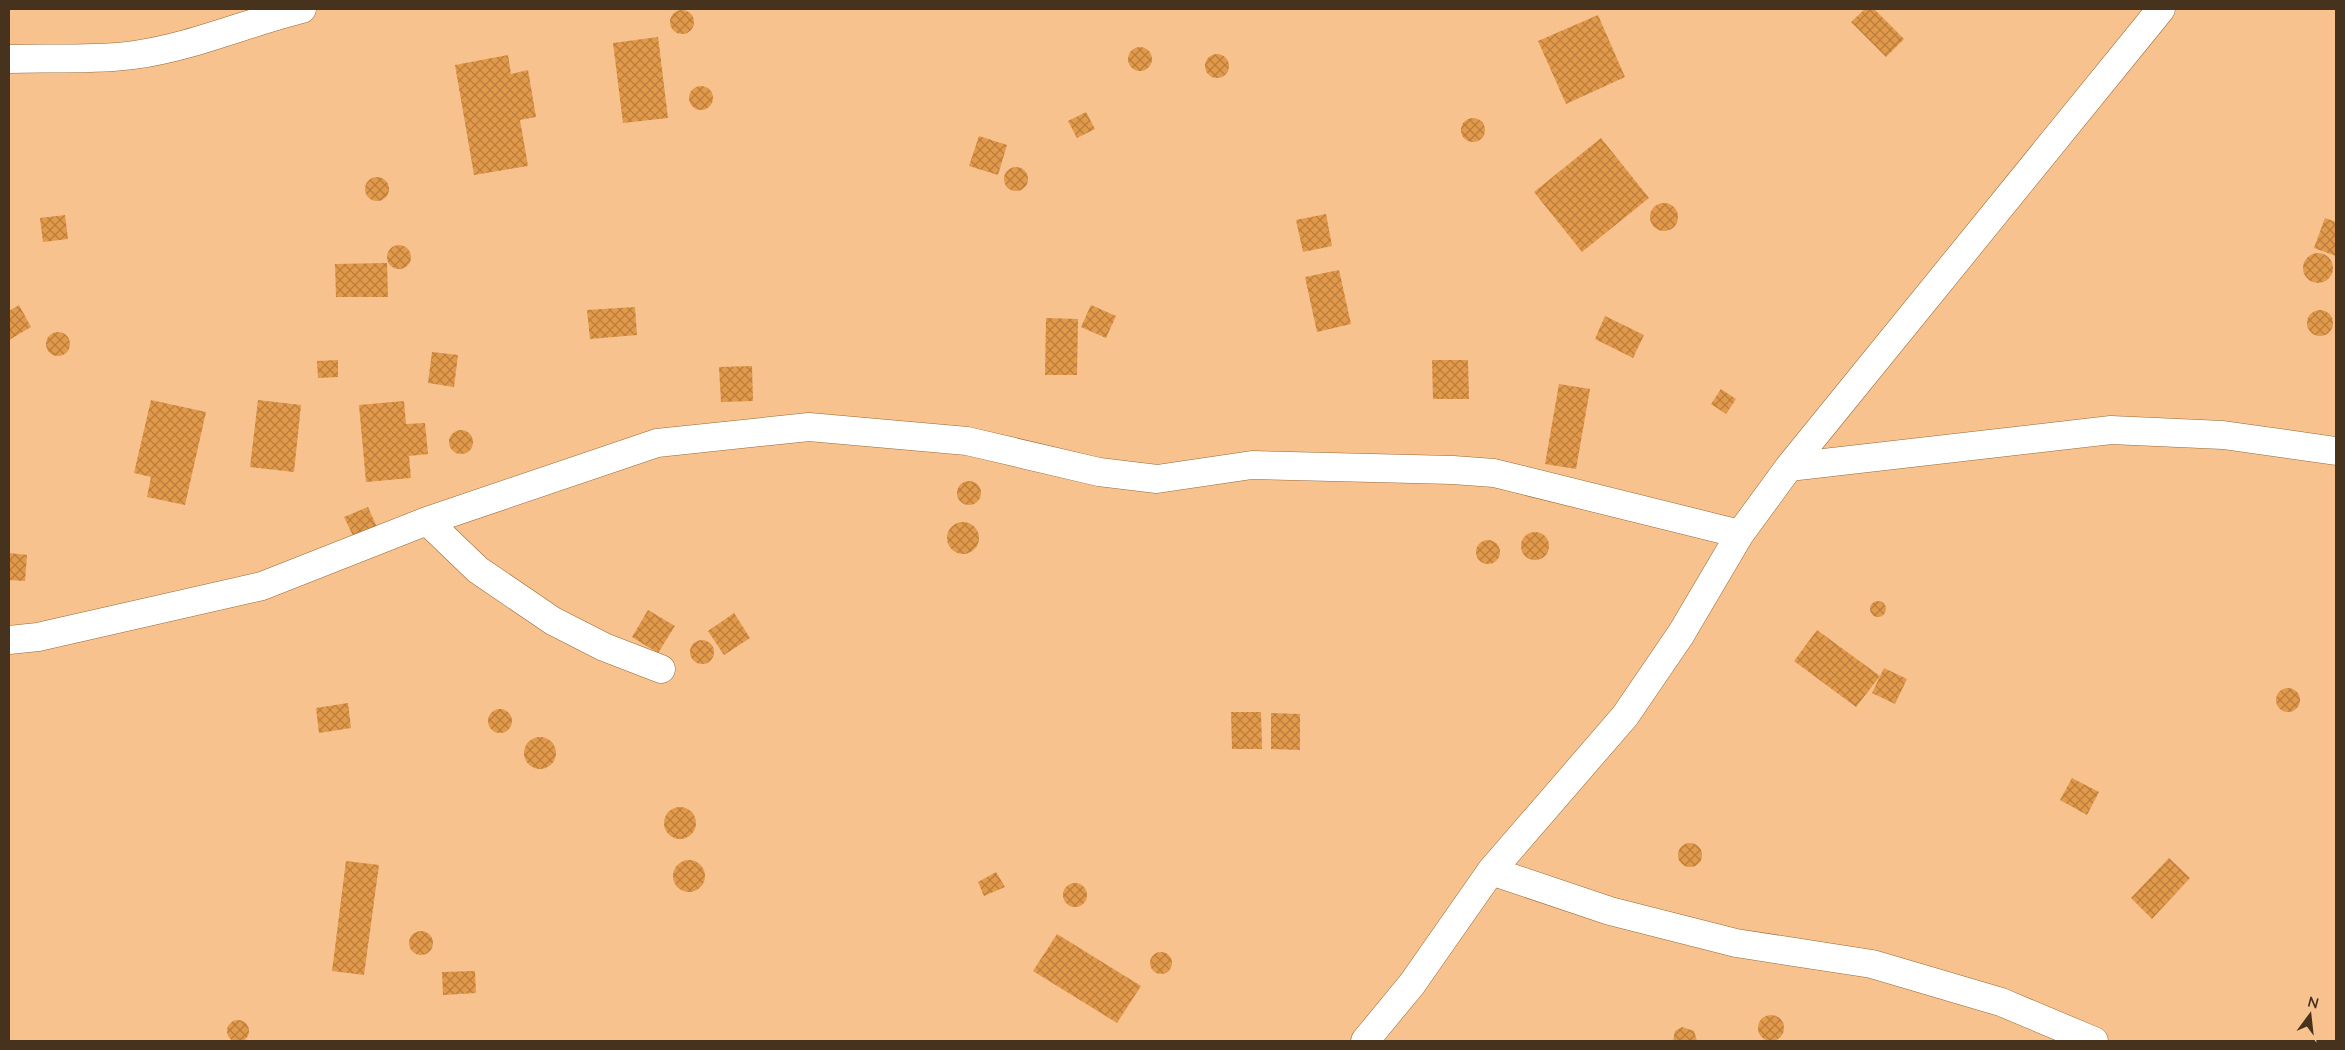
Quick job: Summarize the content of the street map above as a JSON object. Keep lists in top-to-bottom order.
{
  "north": "top"
}
